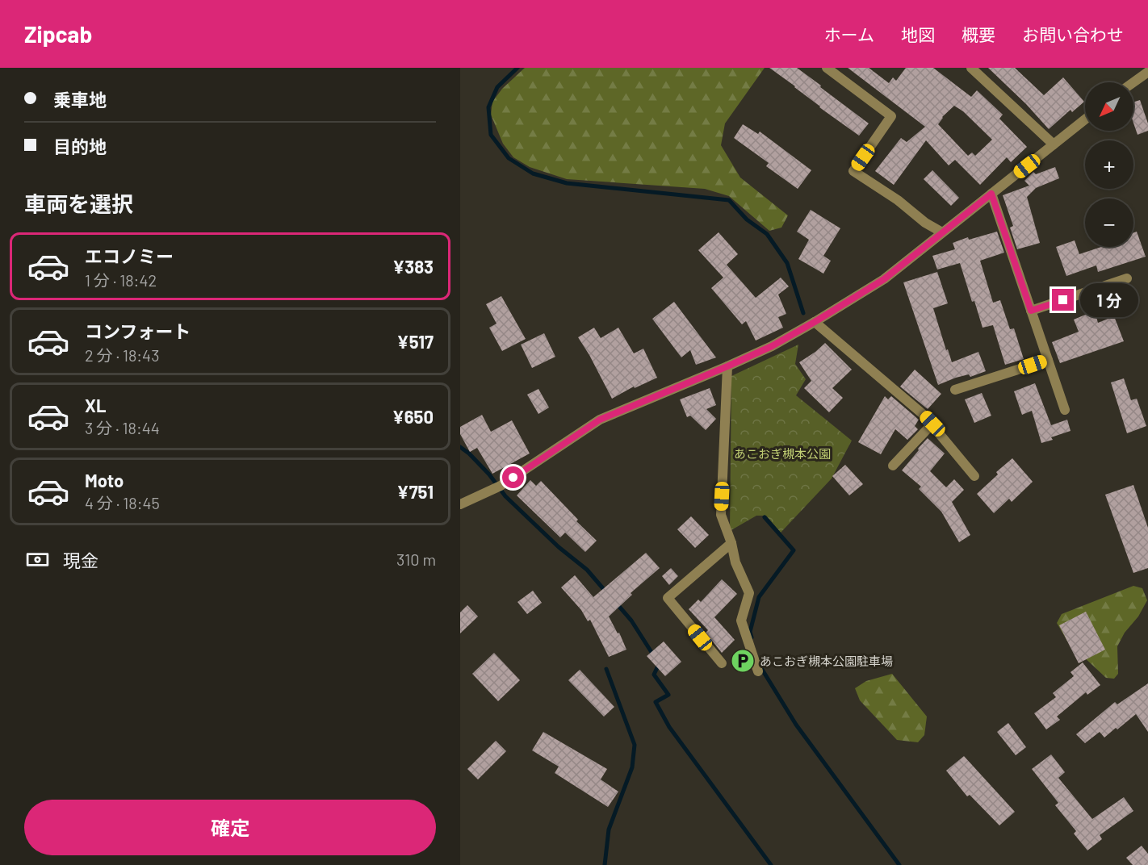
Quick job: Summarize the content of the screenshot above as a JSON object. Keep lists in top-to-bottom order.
{
  "parks": ["あこおぎ槻本公園"],
  "places": {
    "parking": ["あこおぎ槻本公園駐車場"]
  },
  "north": "bottom left",
  "page": {
    "header": "Zipcab",
    "nav": [
      "ホーム",
      "地図",
      "概要",
      "お問い合わせ"
    ],
    "banner": ["乗車地", "目的地"],
    "map_buttons": ["+", "−"],
    "heading": "車両を選択",
    "list": [
      {
        "name": "エコノミー",
        "note": "1 分 · 18:42",
        "value": "¥383"
      },
      {
        "name": "コンフォート",
        "note": "2 分 · 18:43",
        "value": "¥517"
      },
      {
        "name": "XL",
        "note": "3 分 · 18:44",
        "value": "¥650"
      },
      {
        "name": "Moto",
        "note": "4 分 · 18:45",
        "value": "¥751"
      }
    ],
    "bubble": "1 分",
    "pay": ["現金", "310 m"],
    "buttons": "確定"
  }
}
